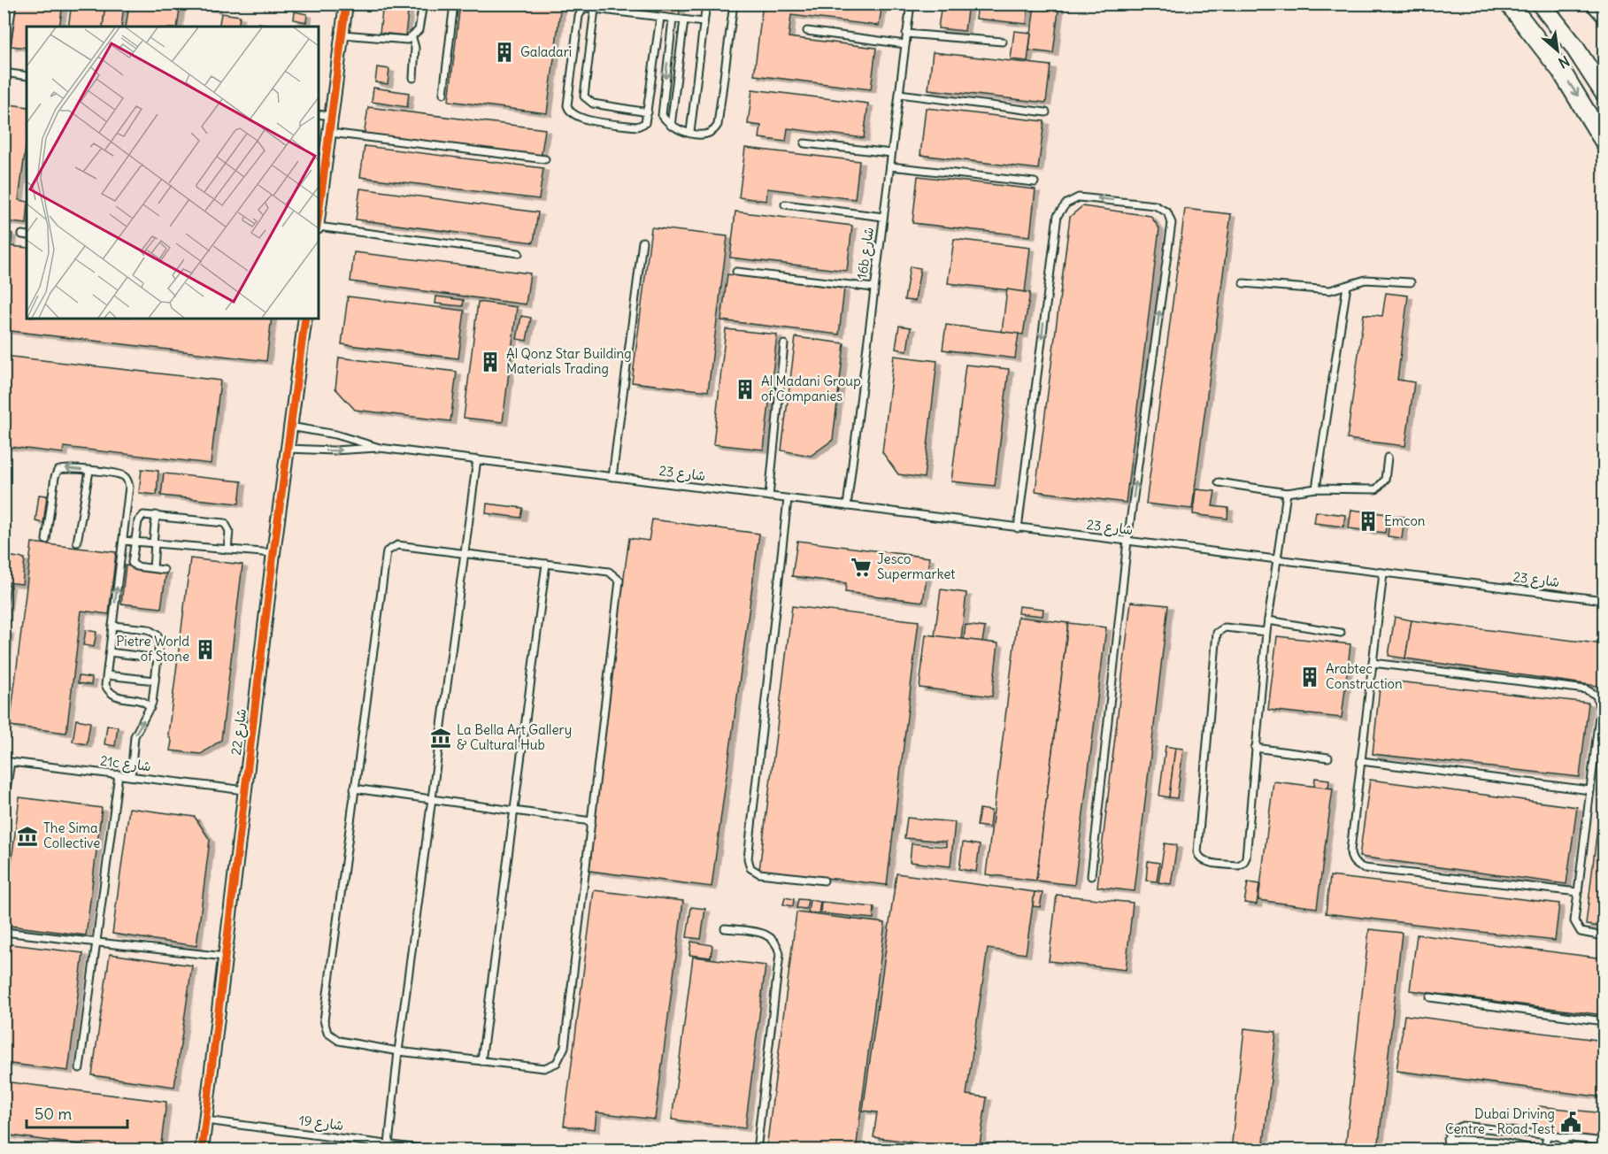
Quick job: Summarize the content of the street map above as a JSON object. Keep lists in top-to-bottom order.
{
  "streets": {
    "street": ["شارع 22"],
    "lane": [
      "16b شارع",
      "شارع 23",
      "21c شارع",
      "شارع 19"
    ]
  },
  "crossings": [
    ["16b شارع", "شارع 23"],
    ["شارع 23", "شارع 22"],
    ["شارع 22", "21c شارع"],
    ["شارع 22", "شارع 19"]
  ],
  "places": {
    "building": [
      "Galadari",
      "Al Qonz Star Building Materials Trading",
      "Al Madani Group of Companies",
      "Emcon",
      "Pietre World of Stone",
      "Arabtec Construction"
    ],
    "supermarket": ["Jesco Supermarket"],
    "museum": ["La Bella Art Gallery & Cultural Hub", "The Sima Collective"],
    "public building": ["Dubai Driving Centre - Road Test"]
  },
  "scale_bar": "50 m",
  "north": "bottom right"
}
